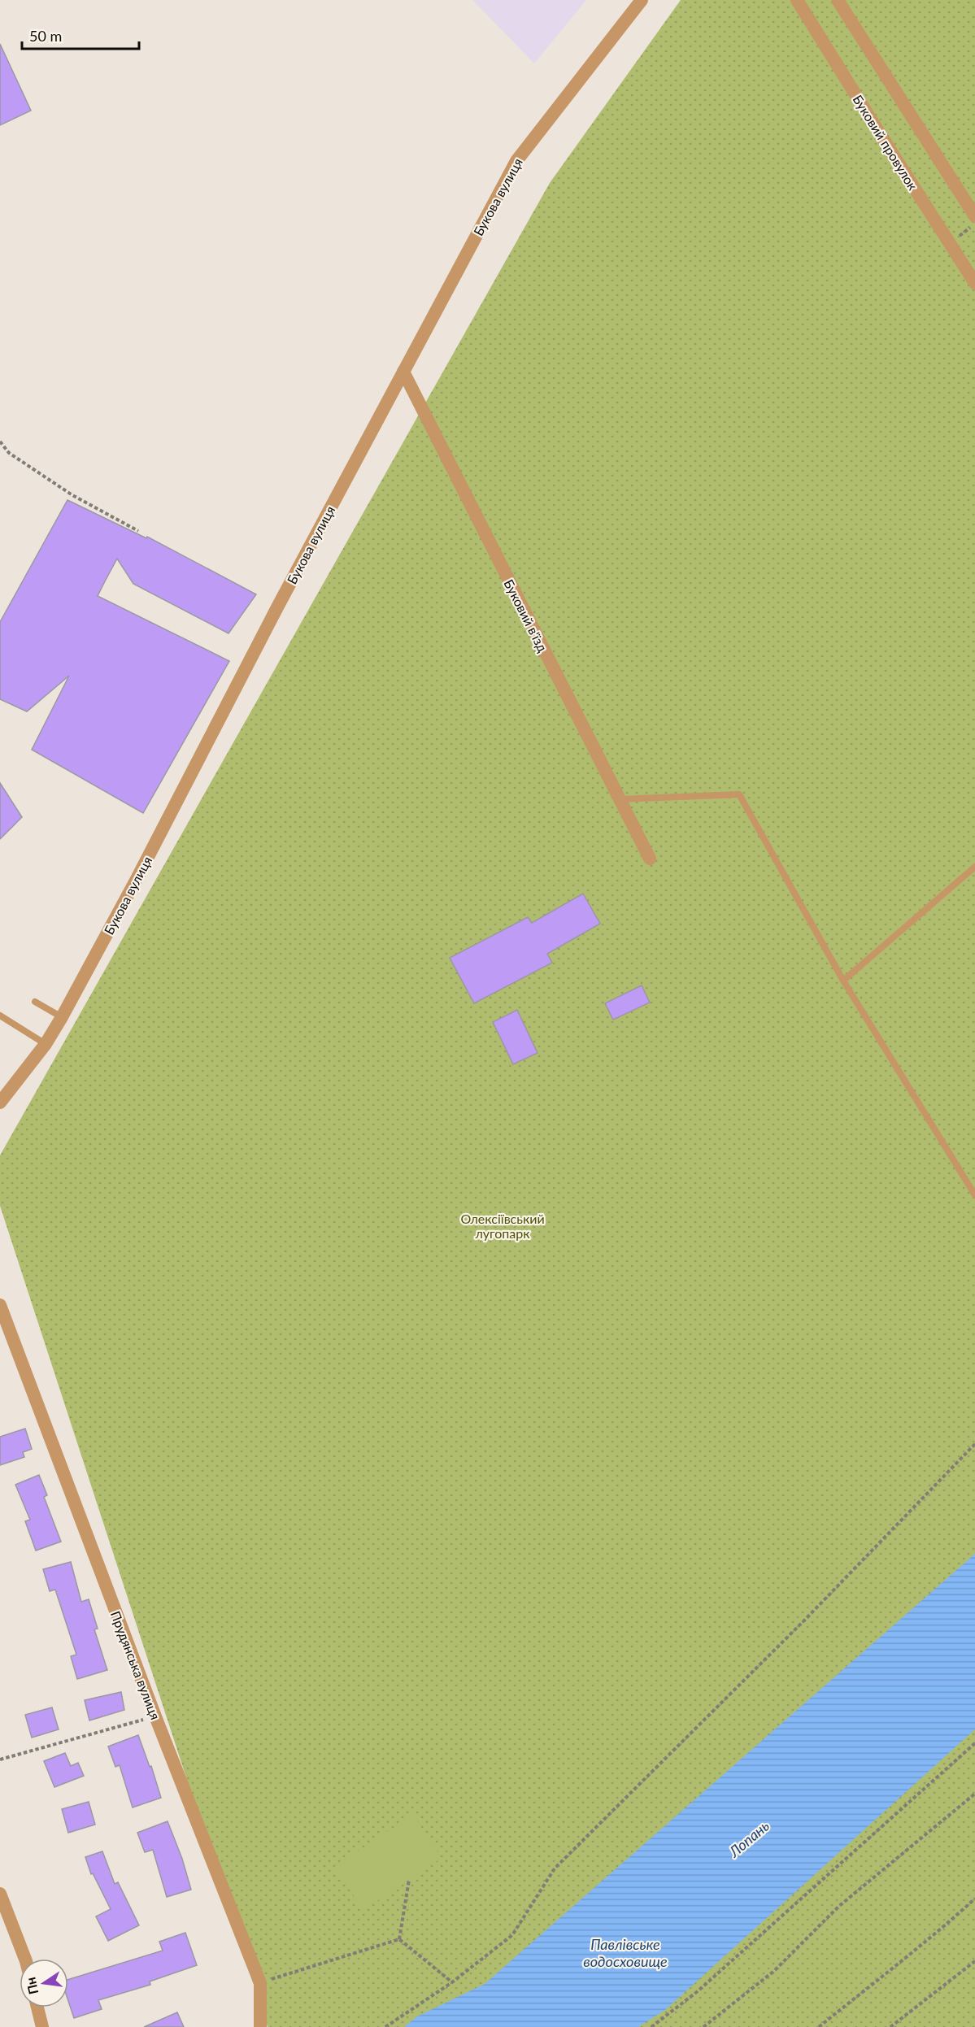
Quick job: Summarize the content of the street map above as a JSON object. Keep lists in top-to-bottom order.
{
  "streets": {
    "street": [
      "Буковий провулок",
      "Букова вулиця",
      "Буковий в'їзд",
      "Прудянська вулиця"
    ]
  },
  "crossings": [
    ["Букова вулиця", "Буковий в'їзд"]
  ],
  "water": ["Лопань", "Павлівське водосховище"],
  "parks": ["Олексіївський лугопарк"],
  "scale_bar": "50 m",
  "north": "left"
}
